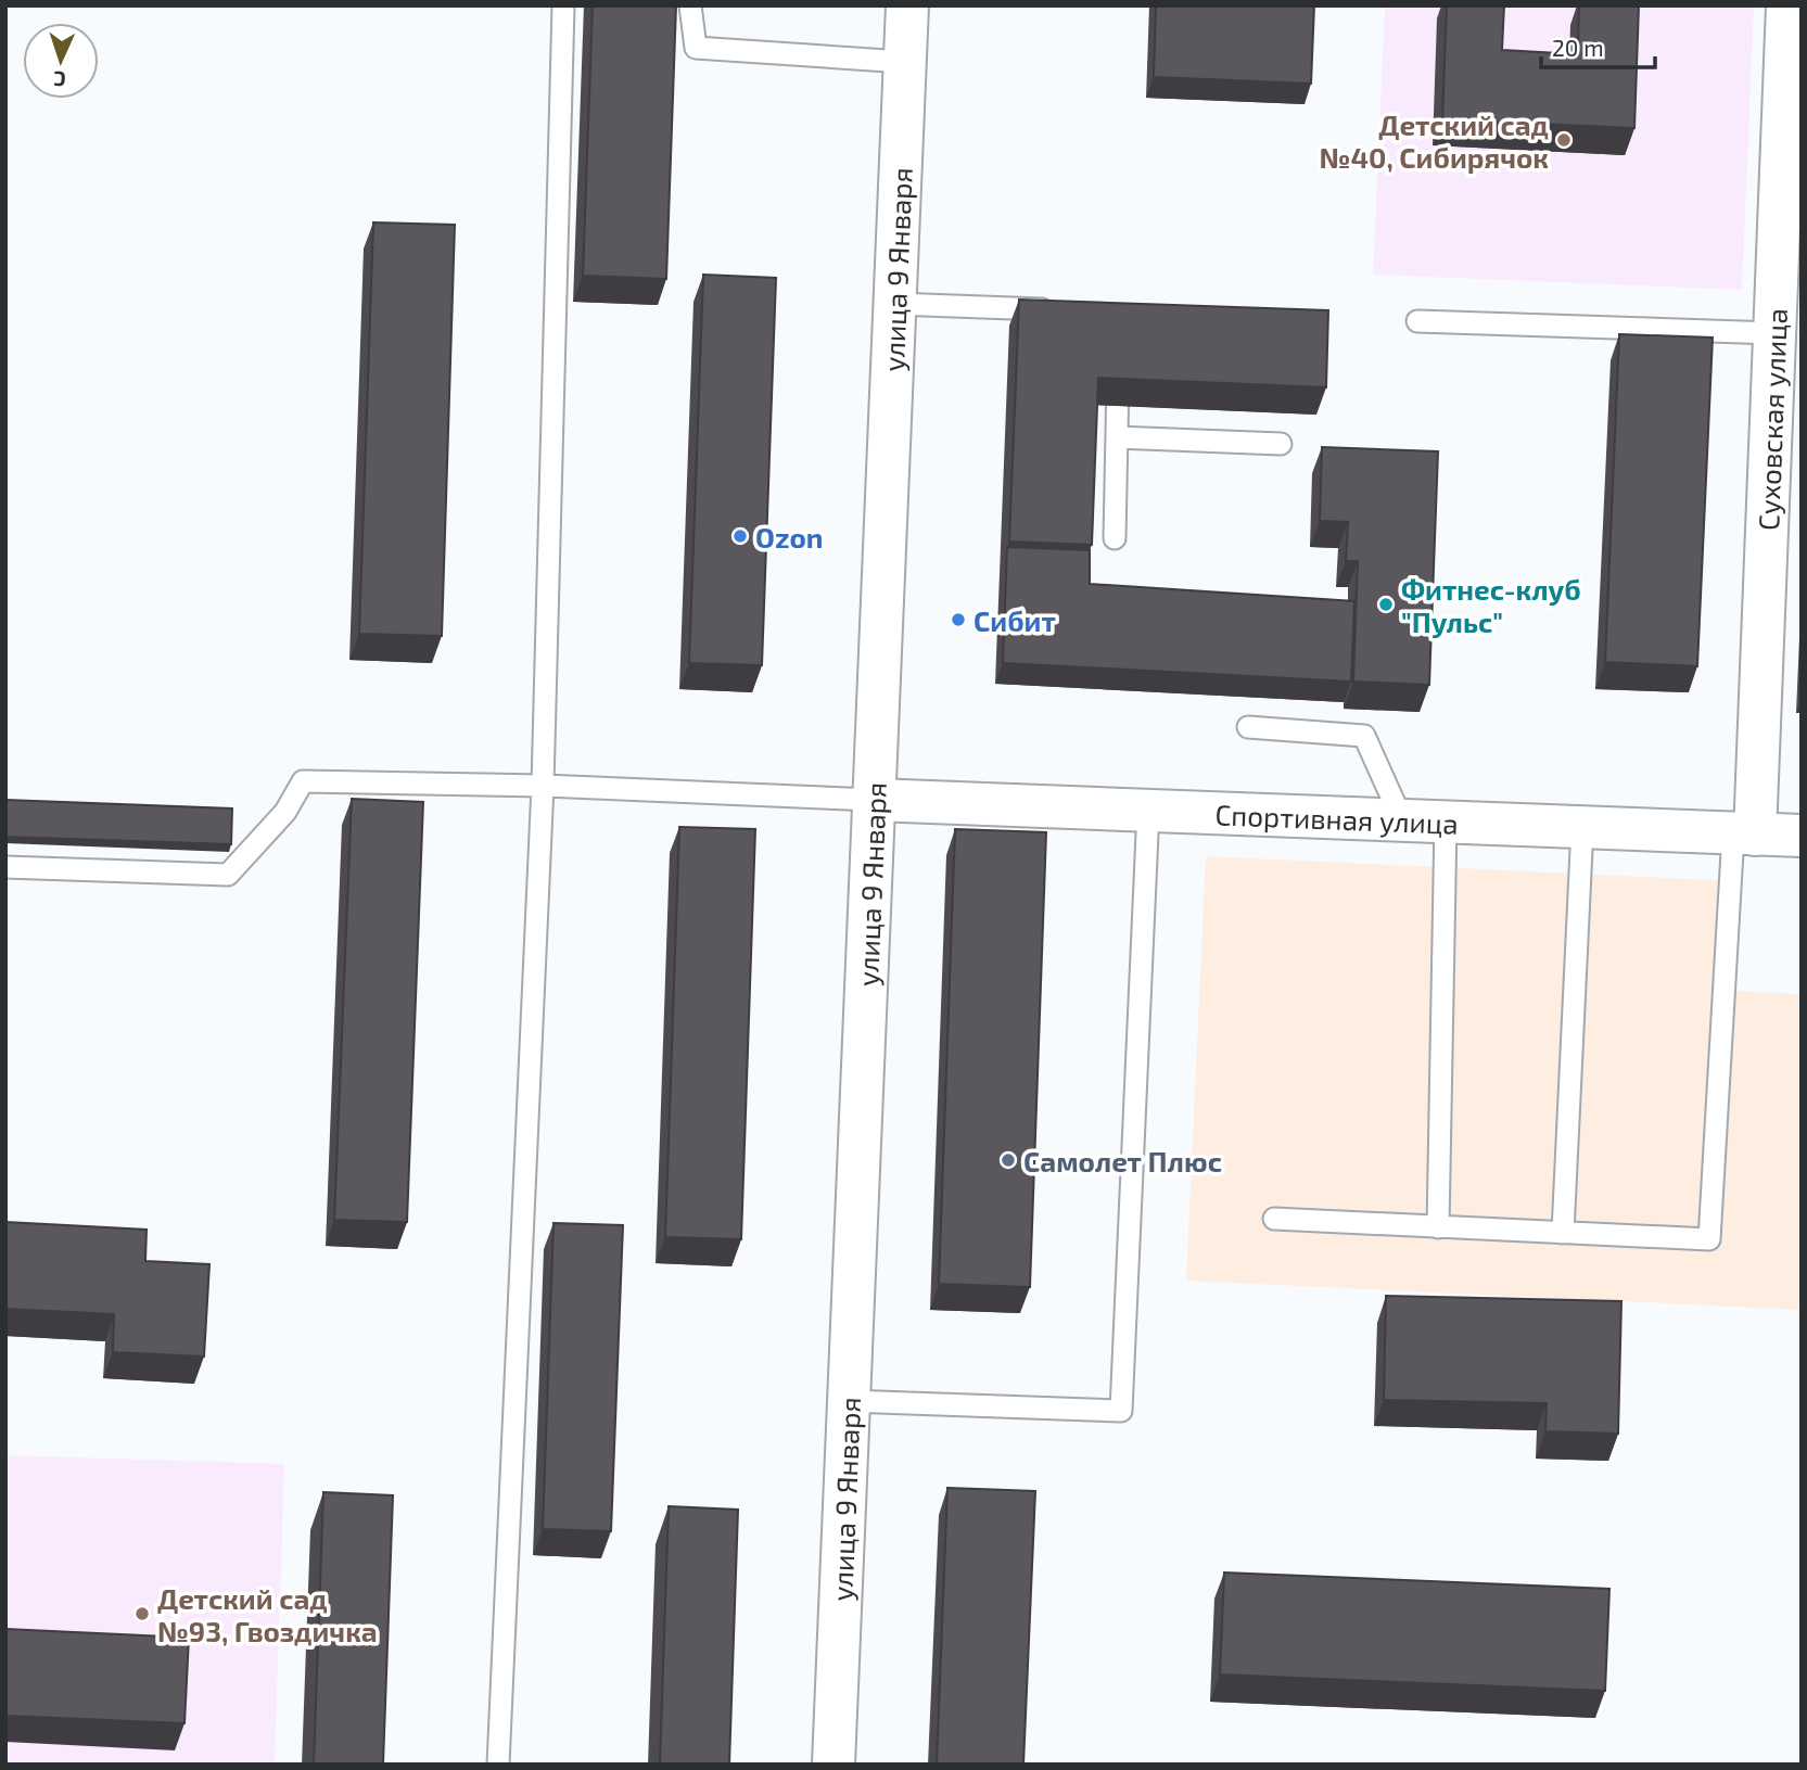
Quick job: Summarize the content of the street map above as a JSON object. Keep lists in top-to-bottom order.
{
  "streets": {
    "street": ["улица 9 Января", "Суховская улица", "Спортивная улица"]
  },
  "crossings": [
    ["улица 9 Января", "Спортивная улица"],
    ["Суховская улица", "Спортивная улица"]
  ],
  "places": [
    "Детский сад №40, Сибирячок",
    "Ozon",
    "Фитнес-клуб \"Пульс\"",
    "Сибит",
    "Самолет Плюс",
    "Детский сад №93, Гвоздичка"
  ],
  "scale_bar": "20 m",
  "north": "bottom"
}
